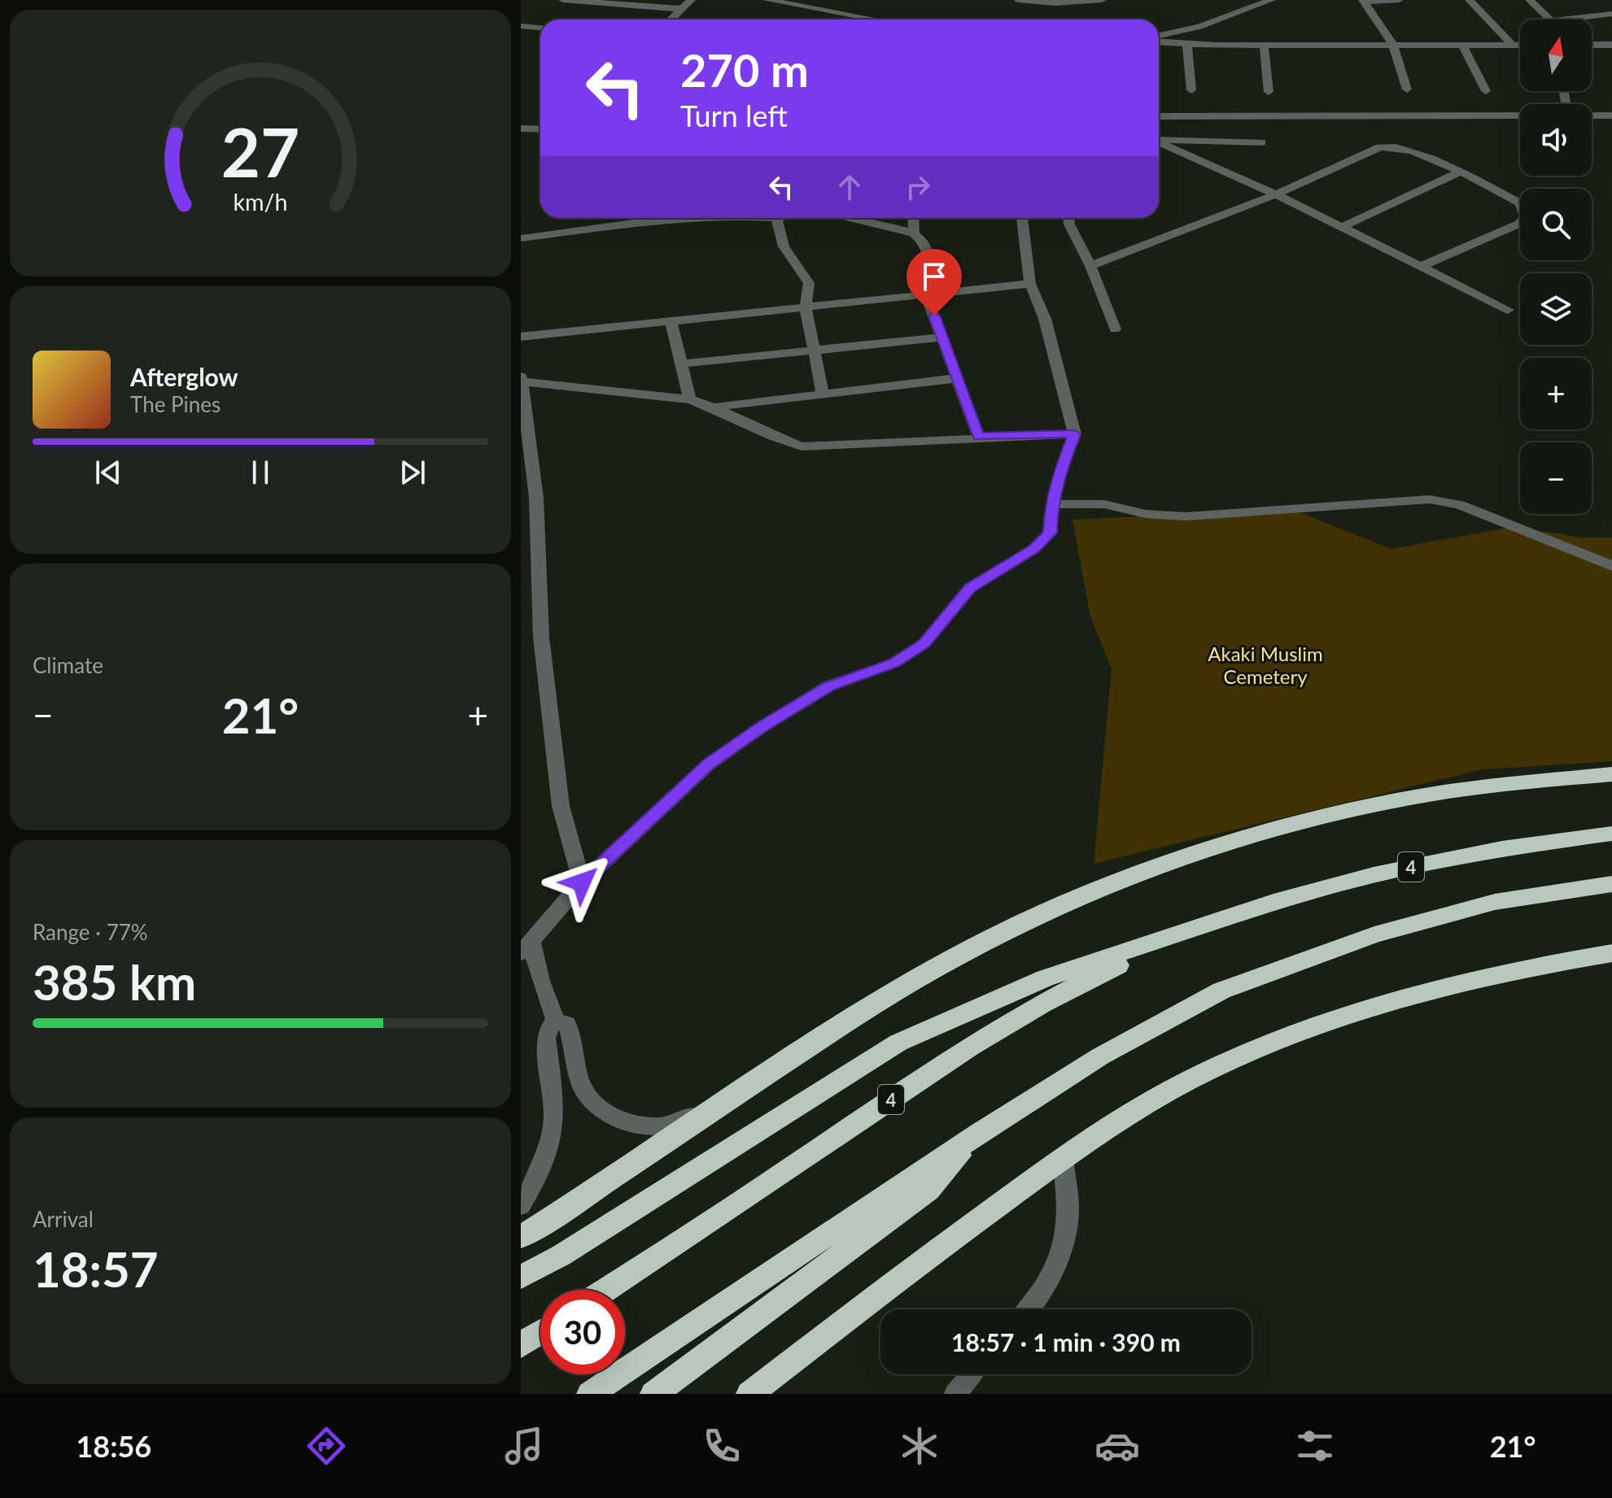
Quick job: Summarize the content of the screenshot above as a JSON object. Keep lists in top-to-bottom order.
{
  "streets": {
    "highway": ["4"]
  },
  "parks": ["Akaki Muslim Cemetery"],
  "north": "top",
  "page": {
    "map_buttons": ["+", "−"],
    "turn": ["270 m", "Turn left"],
    "song": ["Afterglow", "The Pines"],
    "tile": [
      "Climate",
      ["Range · 77%", "385 km"],
      ["Arrival", "18:57"]
    ],
    "heat": ["−", "21°", "+"],
    "limit": "30",
    "trip": "18:57 · 1 min · 390 m",
    "tabs": ["18:56", "21°"],
    "gauge": ["27", "km/h"]
  }
}
